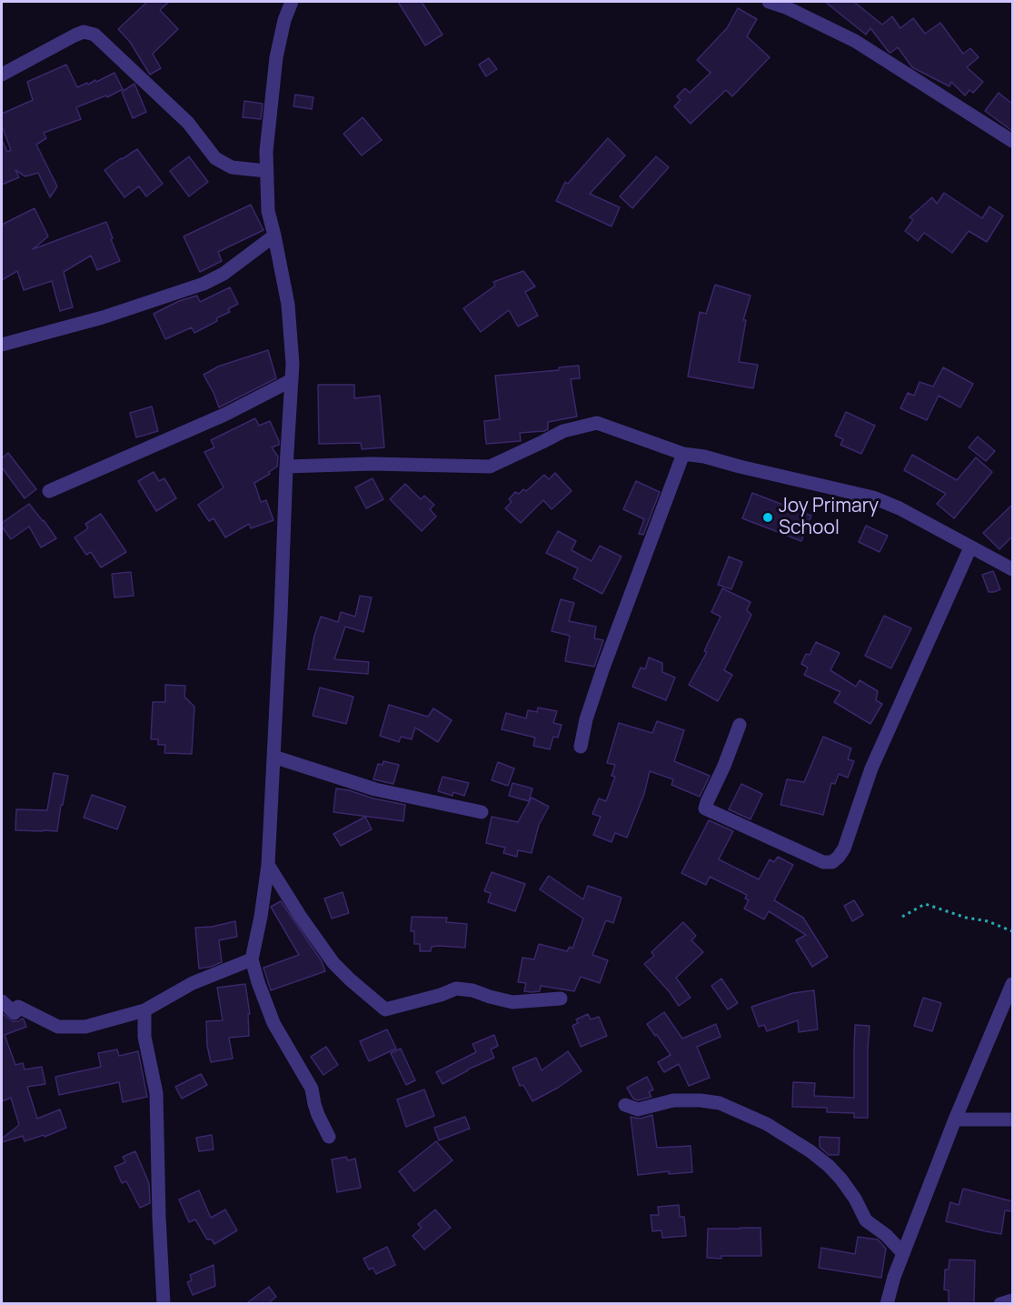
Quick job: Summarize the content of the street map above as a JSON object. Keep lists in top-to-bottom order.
{
  "places": ["Joy Primary School"]
}
